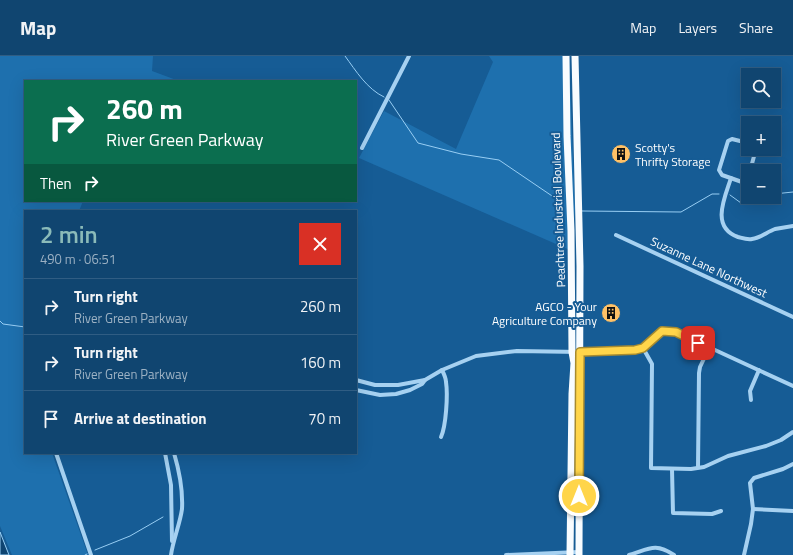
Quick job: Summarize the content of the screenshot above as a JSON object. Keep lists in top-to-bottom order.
{
  "streets": {
    "highway": ["Peachtree Industrial Boulevard"],
    "street": ["Suzanne Lane Northwest"]
  },
  "places": {
    "building": ["Scotty's Thrifty Storage", "AGCO - Your Agriculture Company"]
  },
  "page": {
    "header": "Map",
    "nav": ["Map", "Layers", "Share"],
    "map_buttons": ["+", "−"],
    "turn": ["260 m", "River Green Parkway"],
    "then": "Then",
    "heading": ["2 min", "490 m · 06:51"],
    "list": [
      {
        "name": "Turn right",
        "note": "River Green Parkway",
        "value": "260 m"
      },
      {
        "name": "Turn right",
        "note": "River Green Parkway",
        "value": "160 m"
      },
      {
        "name": "Arrive at destination",
        "value": "70 m"
      }
    ]
  }
}
